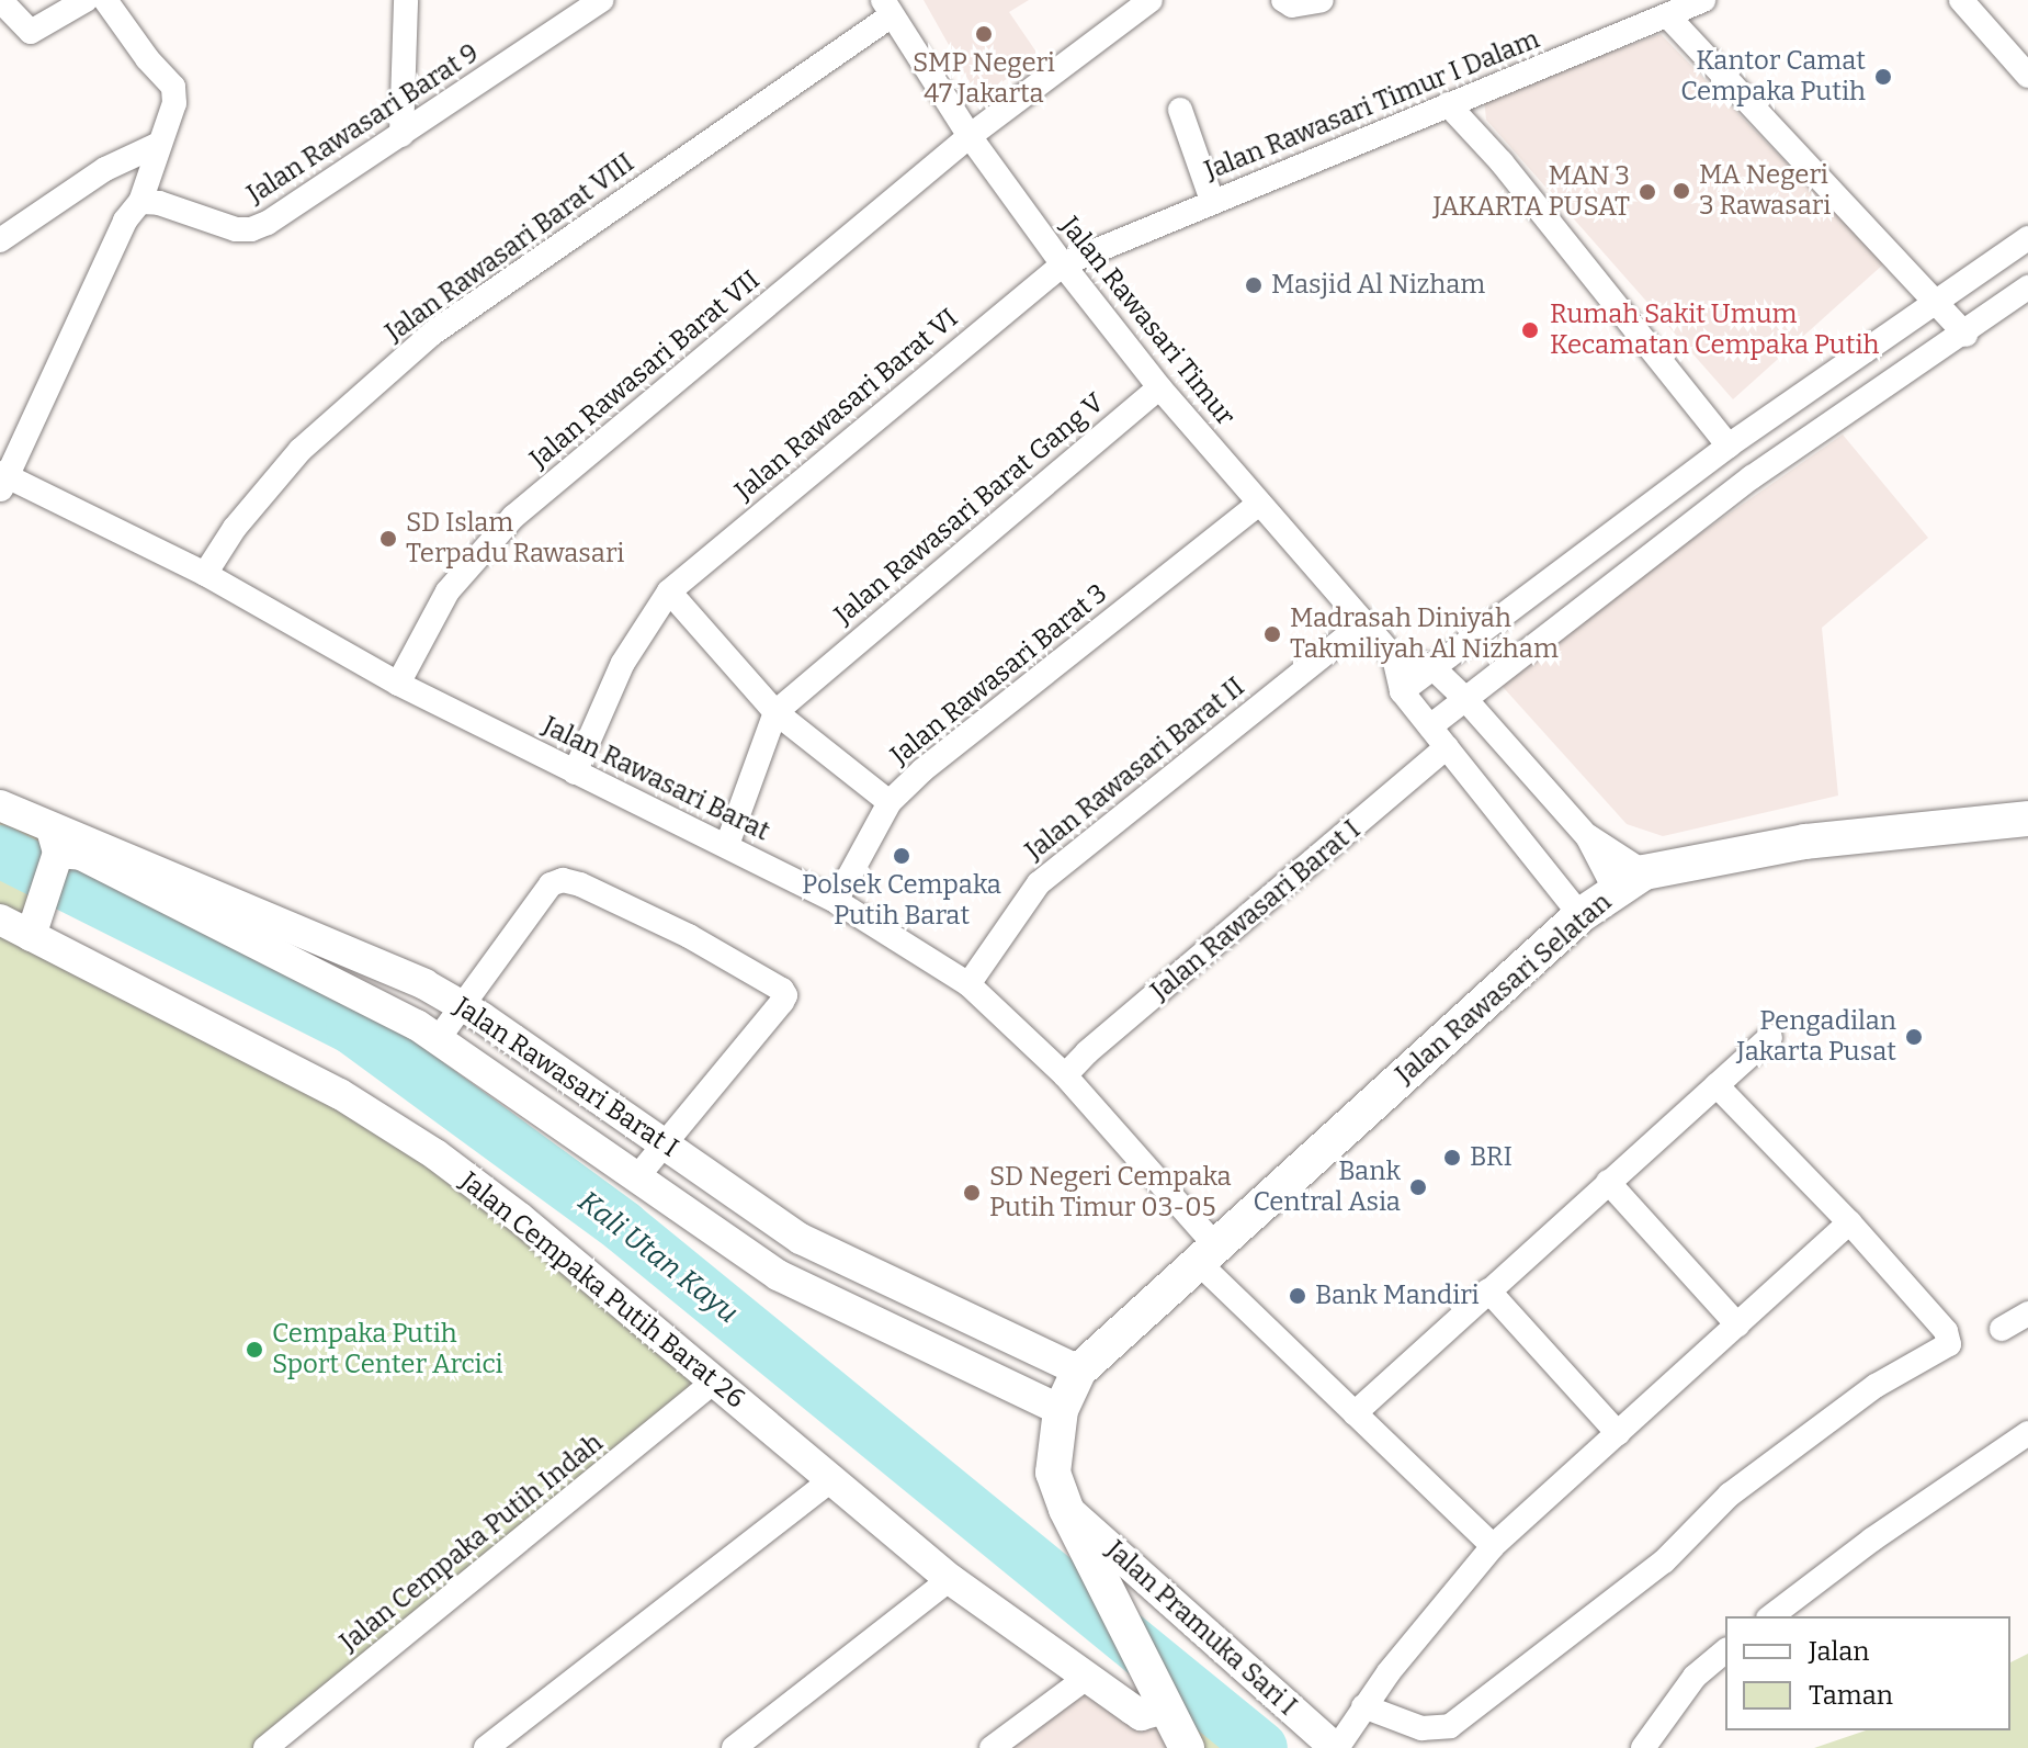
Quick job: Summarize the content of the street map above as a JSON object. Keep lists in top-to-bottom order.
{
  "streets": {
    "main road": ["Jalan Rawasari Selatan"],
    "street": [
      "Jalan Rawasari Timur I Dalam",
      "Jalan Rawasari Barat 9",
      "Jalan Rawasari Barat VIII",
      "Jalan Rawasari Timur",
      "Jalan Rawasari Barat VII",
      "Jalan Rawasari Barat VI",
      "Jalan Rawasari Barat Gang V",
      "Jalan Rawasari Barat 3",
      "Jalan Rawasari Barat II",
      "Jalan Rawasari Barat",
      "Jalan Rawasari Barat I",
      "Jalan Cempaka Putih Barat 26",
      "Jalan Cempaka Putih Indah",
      "Jalan Pramuka Sari I"
    ]
  },
  "crossings": [
    ["Jalan Rawasari Timur I Dalam", "Jalan Rawasari Timur"],
    ["Jalan Rawasari Timur I Dalam", "Jalan Rawasari Barat VI"],
    ["Jalan Rawasari Barat VIII", "Jalan Rawasari Timur"],
    ["Jalan Rawasari Barat VIII", "Jalan Rawasari Barat"],
    ["Jalan Rawasari Timur", "Jalan Rawasari Barat VII"],
    ["Jalan Rawasari Timur", "Jalan Rawasari Barat VI"],
    ["Jalan Rawasari Timur", "Jalan Rawasari Barat Gang V"],
    ["Jalan Rawasari Timur", "Jalan Rawasari Barat 3"],
    ["Jalan Rawasari Timur", "Jalan Rawasari Barat II"],
    ["Jalan Rawasari Timur", "Jalan Rawasari Barat I"],
    ["Jalan Rawasari Timur", "Jalan Rawasari Selatan"],
    ["Jalan Rawasari Barat VII", "Jalan Rawasari Barat"],
    ["Jalan Rawasari Barat VI", "Jalan Rawasari Barat"],
    ["Jalan Rawasari Barat Gang V", "Jalan Rawasari Barat 3"],
    ["Jalan Rawasari Barat II", "Jalan Rawasari Barat"],
    ["Jalan Rawasari Barat", "Jalan Rawasari Barat I"],
    ["Jalan Rawasari Barat", "Jalan Rawasari Selatan"],
    ["Jalan Rawasari Barat I", "Jalan Rawasari Selatan"],
    ["Jalan Cempaka Putih Barat 26", "Jalan Cempaka Putih Indah"]
  ],
  "water": ["Kali Utan Kayu"],
  "places": [
    "SMP Negeri 47 Jakarta",
    "Kantor Camat Cempaka Putih",
    "MA Negeri 3 Rawasari",
    "MAN 3 JAKARTA PUSAT",
    "Masjid Al Nizham",
    "Rumah Sakit Umum Kecamatan Cempaka Putih",
    "SD Islam Terpadu Rawasari",
    "Madrasah Diniyah Takmiliyah Al Nizham",
    "Polsek Cempaka Putih Barat",
    "Pengadilan Jakarta Pusat",
    "BRI",
    "Bank Central Asia",
    "SD Negeri Cempaka Putih Timur 03-05",
    "Bank Mandiri",
    "Cempaka Putih Sport Center Arcici"
  ],
  "legend": ["Jalan", "Taman"]
}
